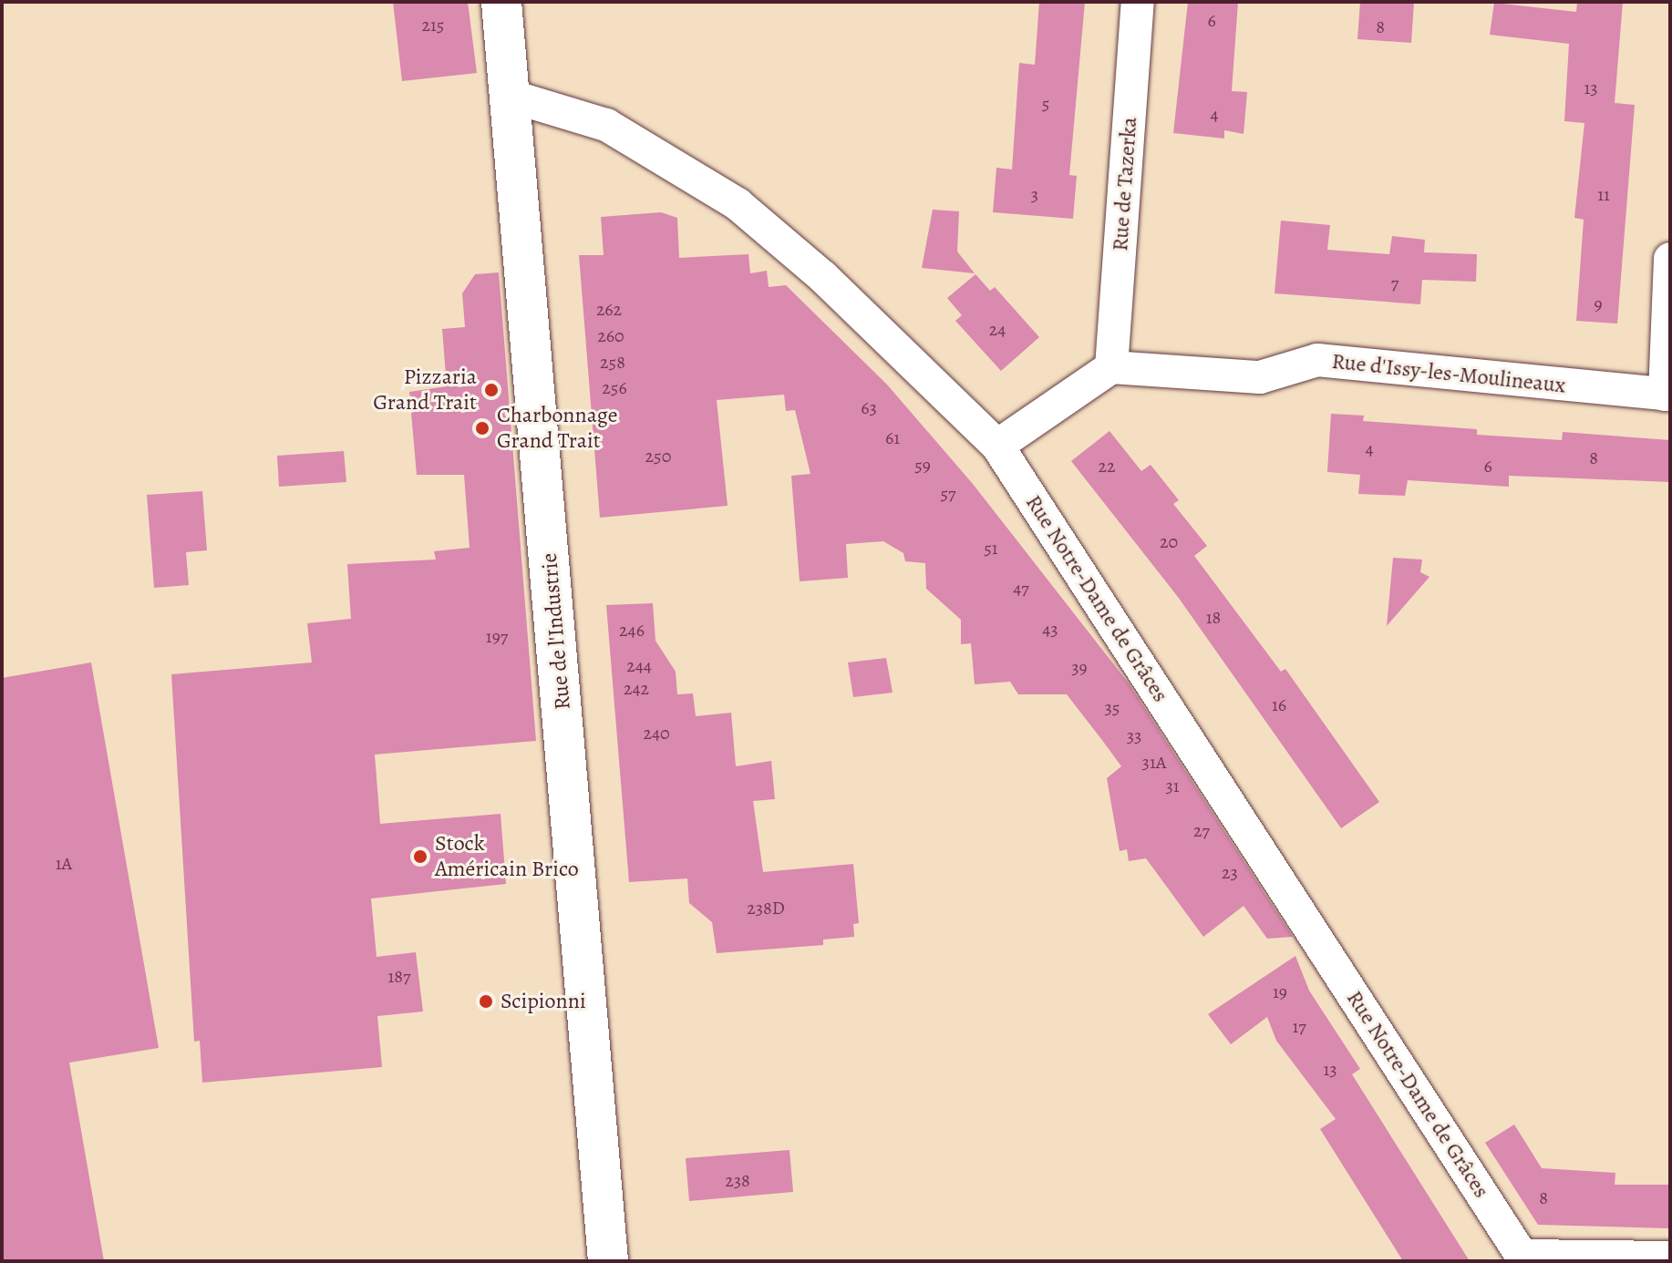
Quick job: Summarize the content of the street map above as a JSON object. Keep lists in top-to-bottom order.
{
  "streets": {
    "main road": ["Rue de l'Industrie"],
    "street": ["Rue de Tazerka", "Rue d'Issy-les-Moulineaux", "Rue Notre-Dame de Grâces"]
  },
  "crossings": [
    ["Rue de Tazerka", "Rue d'Issy-les-Moulineaux"],
    ["Rue Notre-Dame de Grâces", "Rue de l'Industrie"]
  ],
  "places": [
    "Pizzaria Grand Trait",
    "Charbonnage Grand Trait",
    "Stock Américain Brico",
    "Scipionni"
  ],
  "house_numbers": [
    "6",
    "215",
    "8",
    "13",
    "5",
    "4",
    "3",
    "11",
    "7",
    "9",
    "262",
    "24",
    "260",
    "258",
    "256",
    "63",
    "61",
    "4",
    "250",
    "8",
    "59",
    "22",
    "6",
    "57",
    "20",
    "51",
    "47",
    "18",
    "43",
    "246",
    "197",
    "244",
    "39",
    "242",
    "16",
    "35",
    "240",
    "33",
    "31A",
    "31",
    "27",
    "1A",
    "23",
    "238D",
    "187",
    "19",
    "17",
    "13",
    "238",
    "8"
  ]
}
